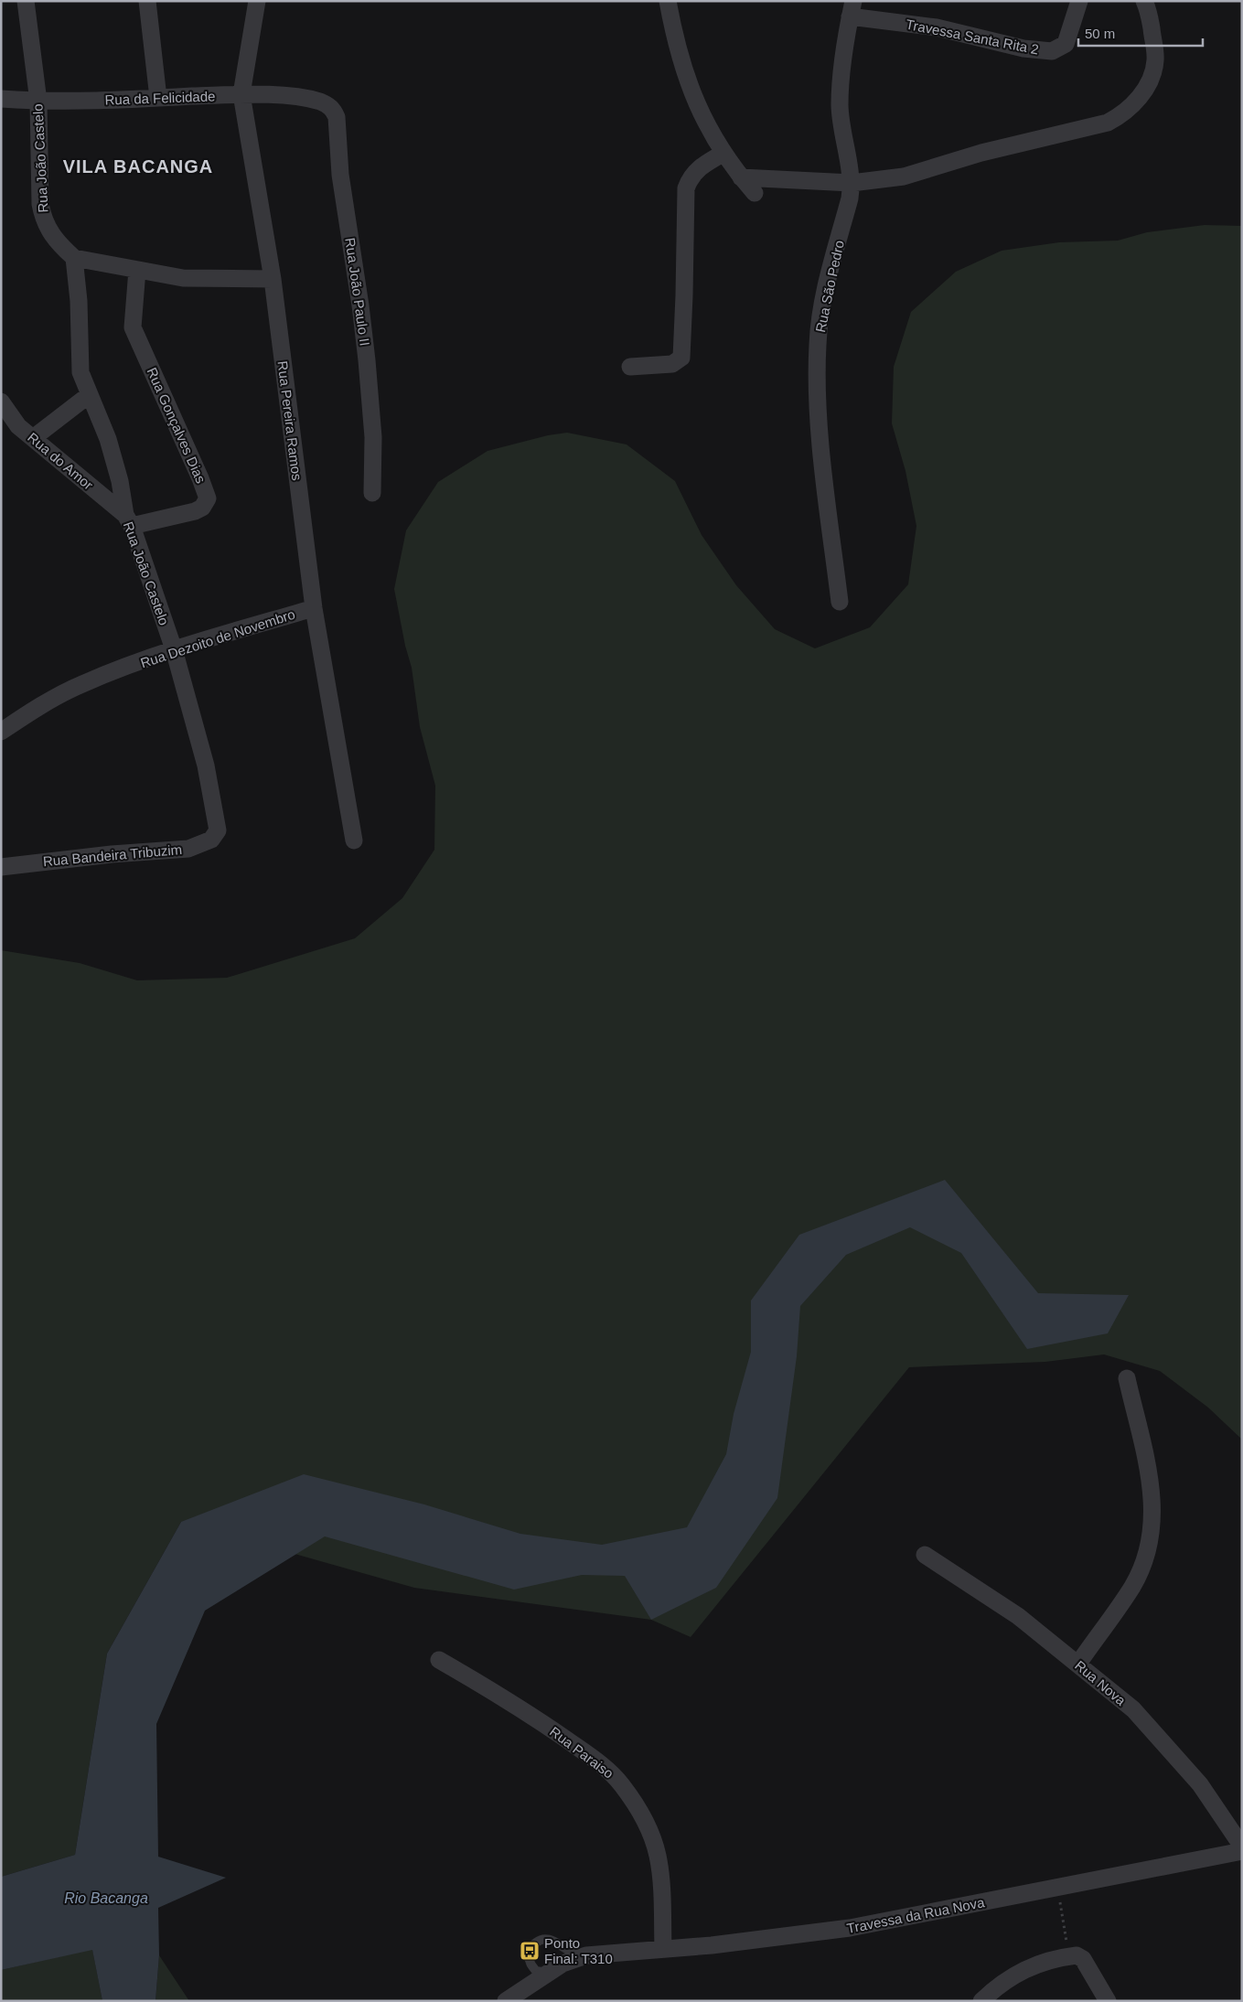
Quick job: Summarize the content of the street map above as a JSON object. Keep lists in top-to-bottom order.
{
  "streets": {
    "street": [
      "Travessa Santa Rita 2",
      "Rua da Felicidade",
      "Rua João Castelo",
      "Rua São Pedro",
      "Rua João Paulo II",
      "Rua Pereira Ramos",
      "Rua Gonçalves Dias",
      "Rua do Amor",
      "Rua Dezoito de Novembro",
      "Rua Bandeira Tribuzim",
      "Rua Nova",
      "Rua Paraiso",
      "Travessa da Rua Nova"
    ]
  },
  "crossings": [
    ["Travessa Santa Rita 2", "Rua São Pedro"],
    ["Rua da Felicidade", "Rua João Castelo"],
    ["Rua da Felicidade", "Rua João Paulo II"],
    ["Rua da Felicidade", "Rua Pereira Ramos"],
    ["Rua João Castelo", "Rua Gonçalves Dias"],
    ["Rua João Castelo", "Rua do Amor"],
    ["Rua João Castelo", "Rua Dezoito de Novembro"],
    ["Rua João Castelo", "Rua Bandeira Tribuzim"],
    ["Rua Pereira Ramos", "Rua Dezoito de Novembro"],
    ["Rua Gonçalves Dias", "Rua do Amor"],
    ["Rua Paraiso", "Travessa da Rua Nova"]
  ],
  "districts": ["VILA BACANGA"],
  "water": ["Rio Bacanga"],
  "places": {
    "bus stop": ["Ponto Final: T310"]
  },
  "scale_bar": "50 m"
}
